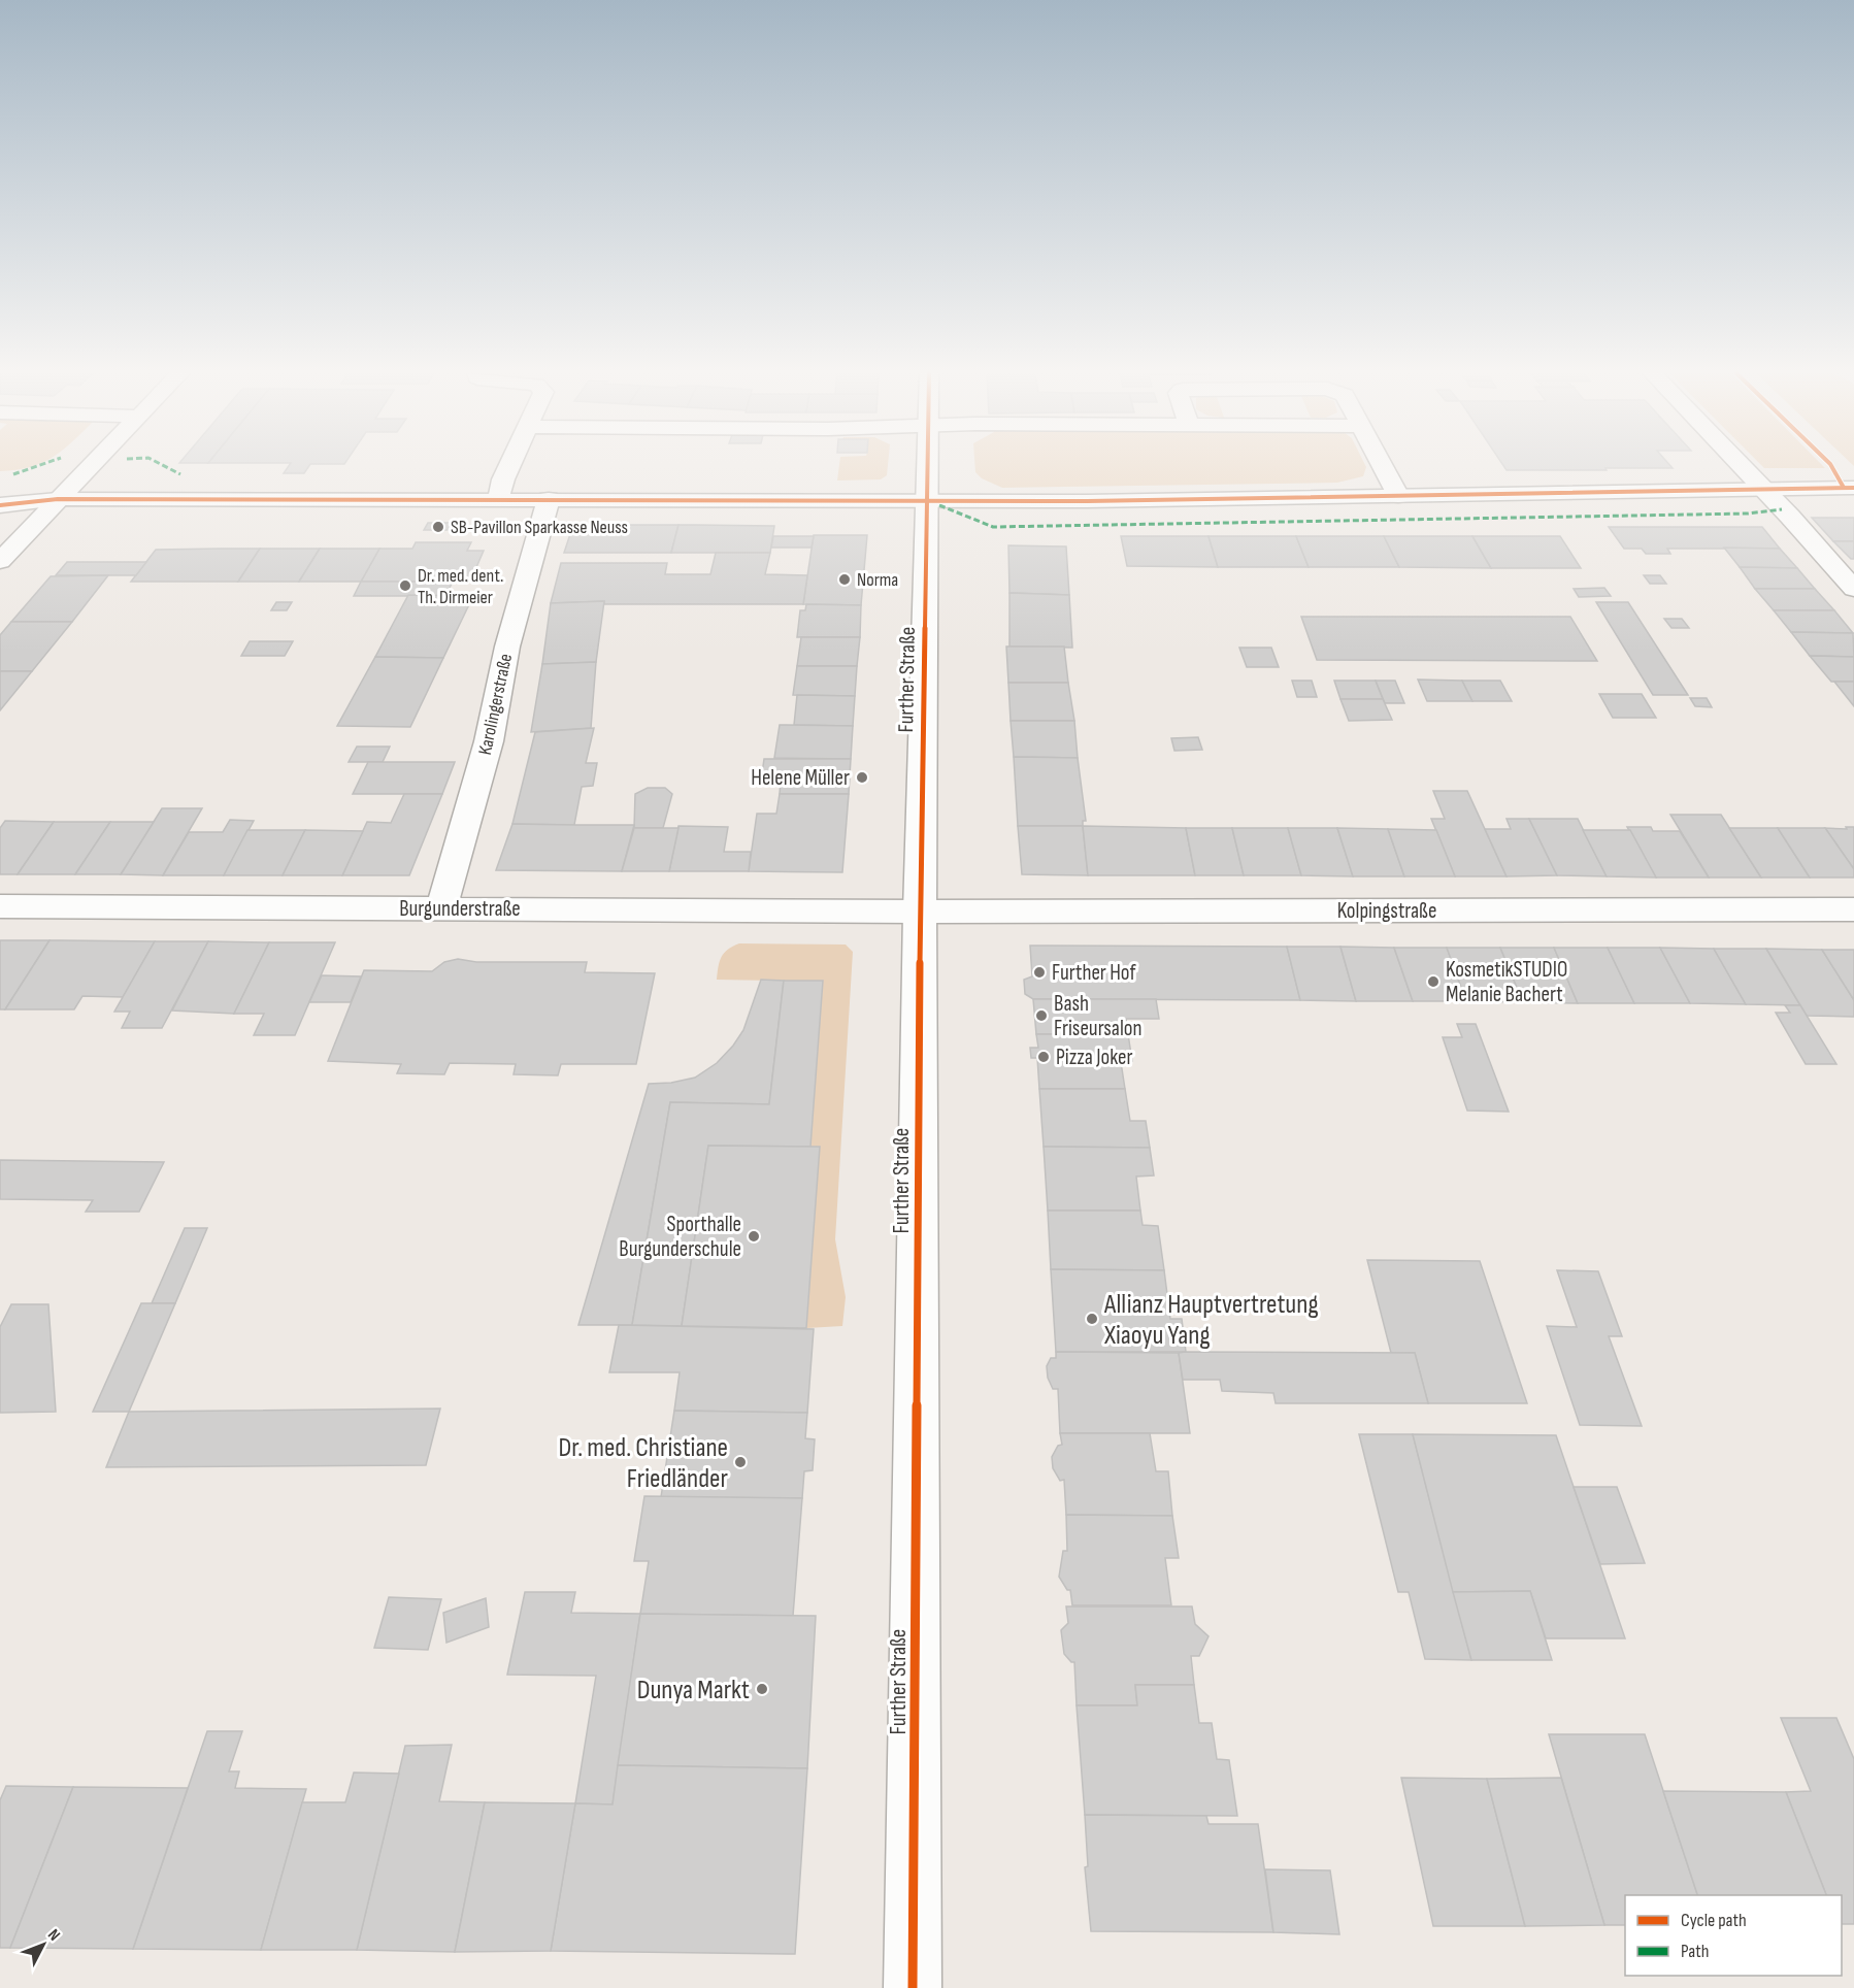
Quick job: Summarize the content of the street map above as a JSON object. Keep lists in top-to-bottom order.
{
  "streets": {
    "street": [
      "Further Straße",
      "Karolingerstraße",
      "Burgunderstraße",
      "Kolpingstraße"
    ]
  },
  "crossings": [
    ["Further Straße", "Burgunderstraße"],
    ["Further Straße", "Kolpingstraße"],
    ["Karolingerstraße", "Burgunderstraße"],
    ["Burgunderstraße", "Kolpingstraße"]
  ],
  "places": [
    "SB-Pavillon Sparkasse Neuss",
    "Norma",
    "Dr. med. dent. Th. Dirmeier",
    "Helene Müller",
    "Further Hof",
    "KosmetikSTUDIO Melanie Bachert",
    "Bash Friseursalon",
    "Pizza Joker",
    "Sporthalle Burgunderschule",
    "Allianz Hauptvertretung Xiaoyu Yang",
    "Dr. med. Christiane Friedländer",
    "Dunya Markt"
  ],
  "legend": ["Cycle path", "Path"],
  "north": "top right"
}
